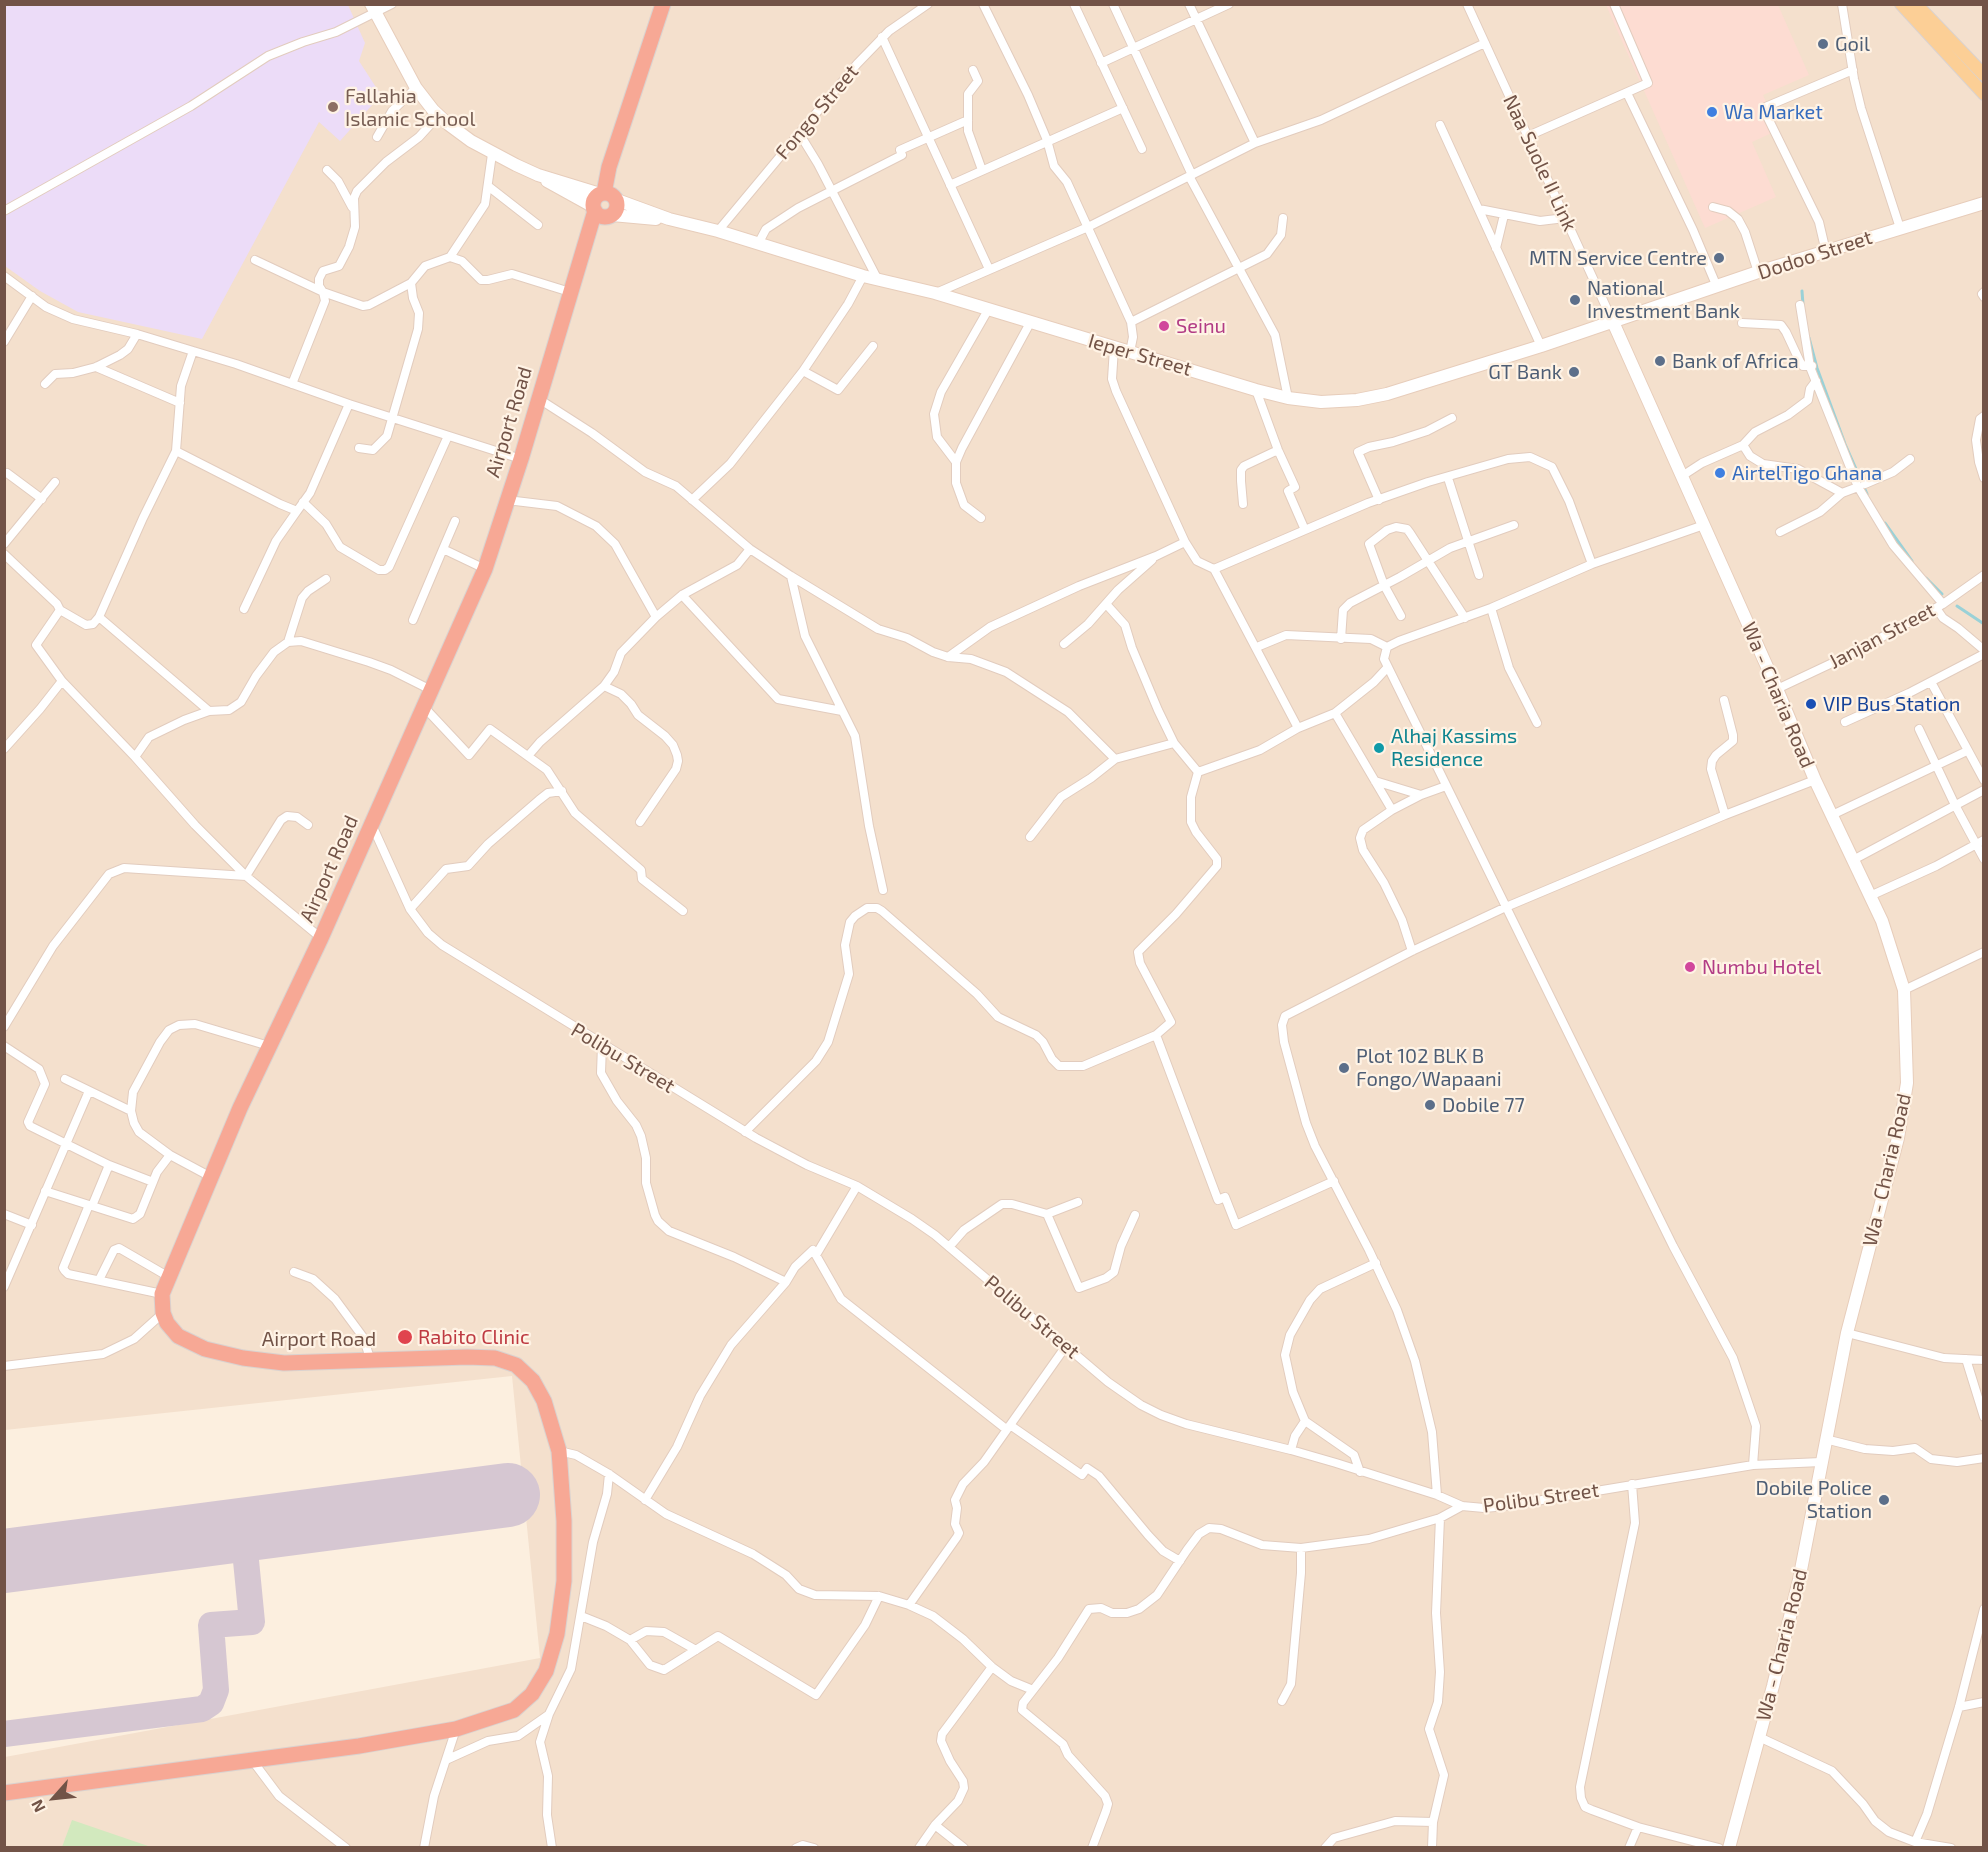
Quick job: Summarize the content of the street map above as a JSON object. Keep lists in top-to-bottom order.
{
  "streets": {
    "highway": ["Airport Road"],
    "street": [
      "Fongo Street",
      "Naa Suole II Link",
      "Dodoo Street",
      "Ieper Street",
      "Janjan Street",
      "Wa - Charia Road",
      "Polibu Street"
    ]
  },
  "crossings": [
    ["Fongo Street", "Ieper Street"],
    ["Naa Suole II Link", "Dodoo Street"],
    ["Naa Suole II Link", "Ieper Street"],
    ["Naa Suole II Link", "Wa - Charia Road"],
    ["Dodoo Street", "Ieper Street"],
    ["Dodoo Street", "Wa - Charia Road"],
    ["Ieper Street", "Airport Road"],
    ["Ieper Street", "Wa - Charia Road"],
    ["Airport Road", "Polibu Street"],
    ["Janjan Street", "Wa - Charia Road"],
    ["Wa - Charia Road", "Polibu Street"]
  ],
  "places": [
    "Goil",
    "Fallahia Islamic School",
    "Wa Market",
    "MTN Service Centre",
    "National Investment Bank",
    "Seinu",
    "Bank of Africa",
    "GT Bank",
    "AirtelTigo Ghana",
    "VIP Bus Station",
    "Alhaj Kassims Residence",
    "Numbu Hotel",
    "Plot 102 BLK B Fongo/Wapaani",
    "Dobile 77",
    "Rabito Clinic",
    "Dobile Police Station"
  ],
  "north": "bottom left"
}
